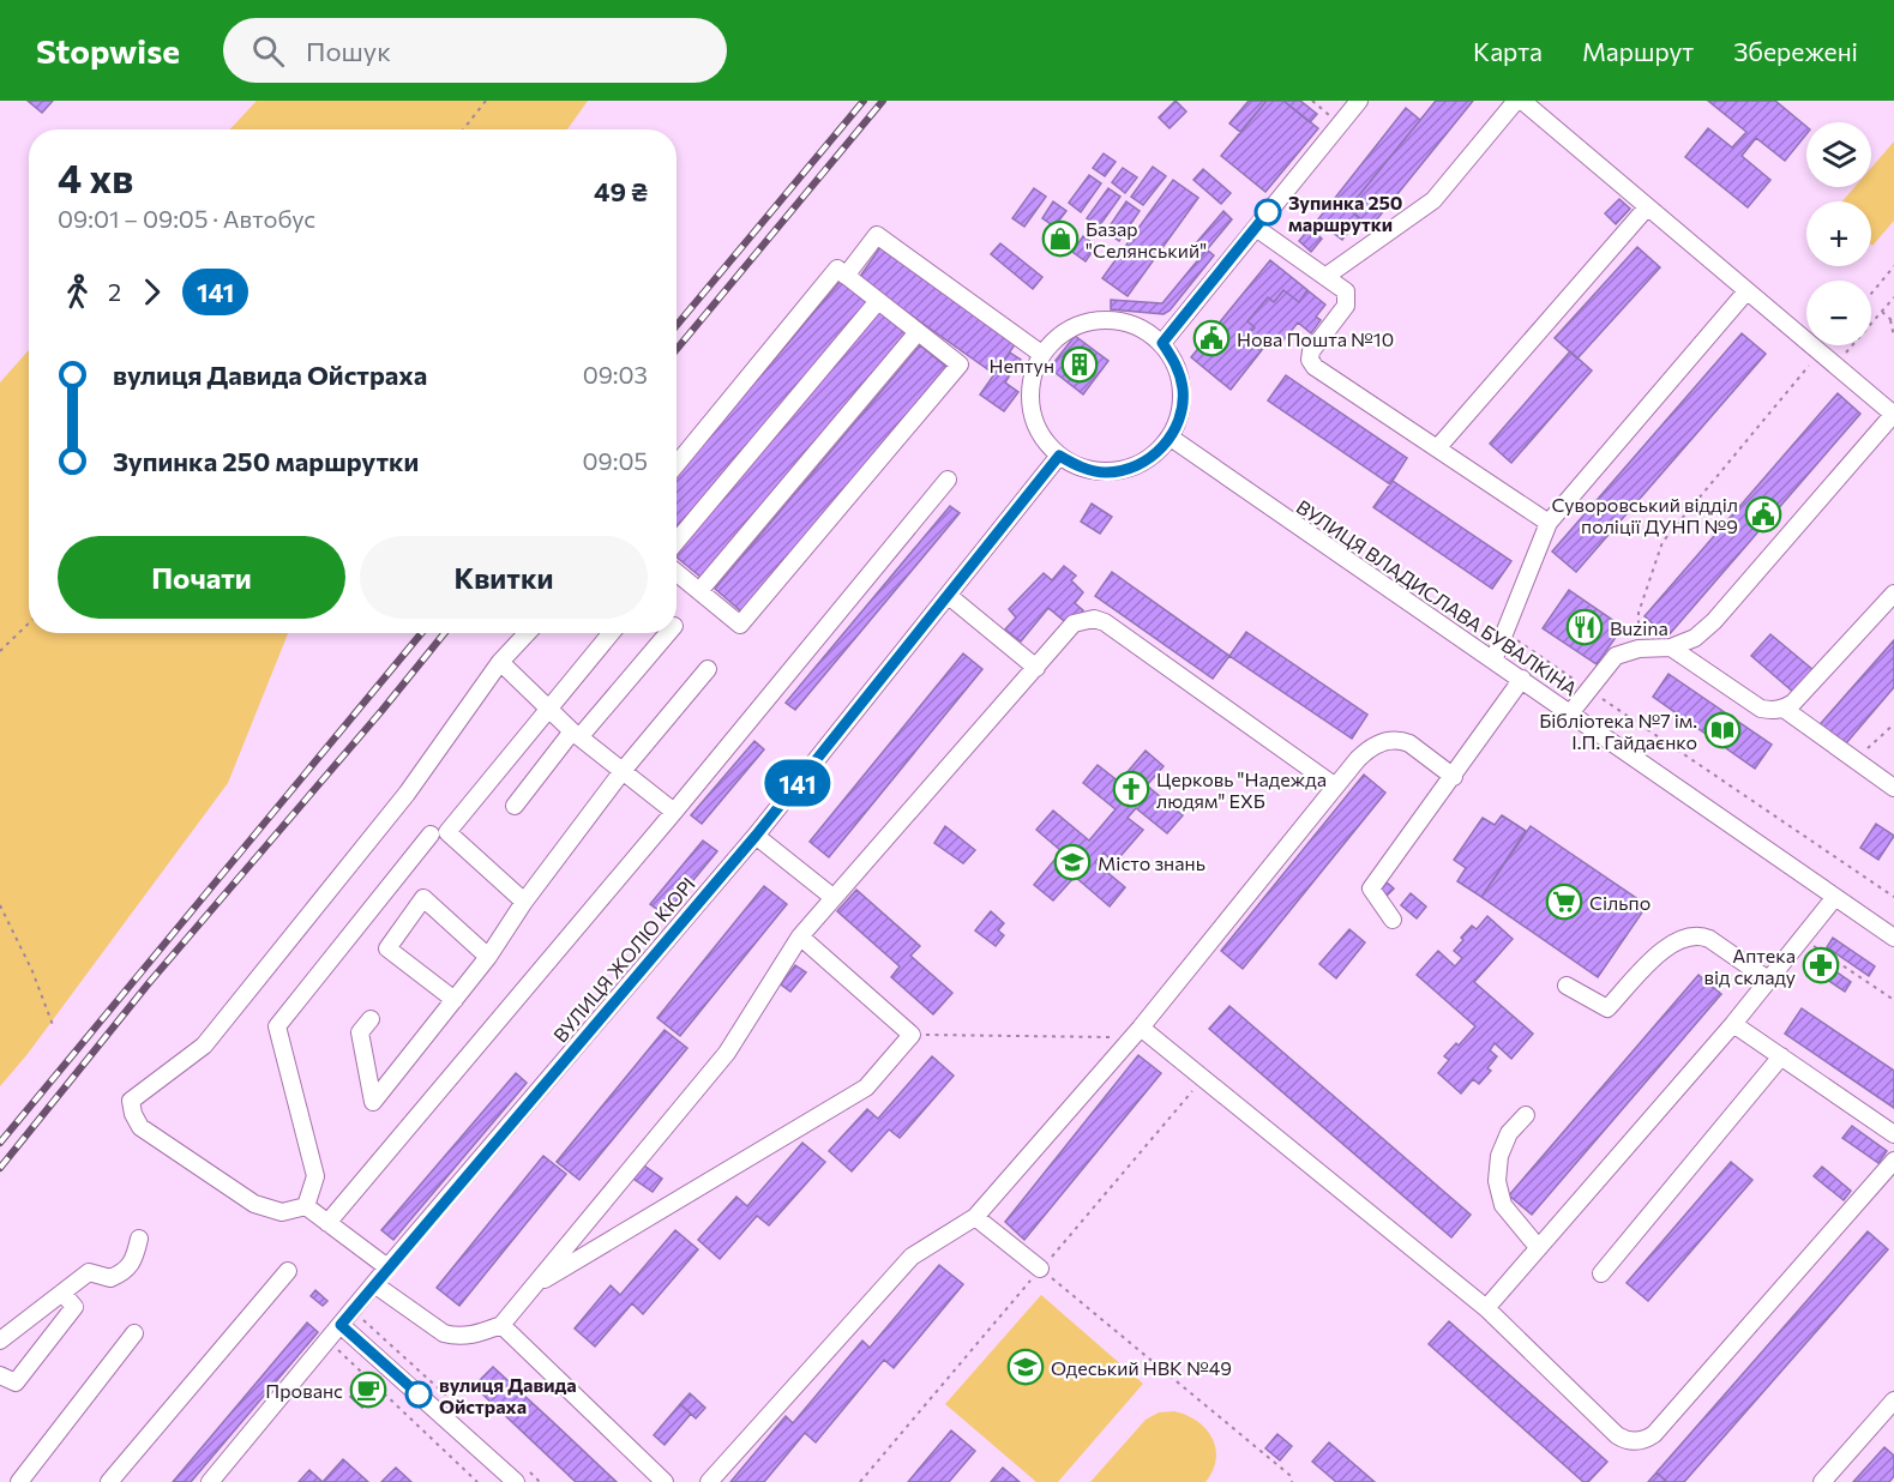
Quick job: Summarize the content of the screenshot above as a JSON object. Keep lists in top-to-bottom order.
{
  "streets": {
    "street": ["ВУЛИЦЯ ВЛАДИСЛАВА БУВАЛКІНА", "ВУЛИЦЯ ЖОЛІО КЮРІ"]
  },
  "crossings": [
    ["ВУЛИЦЯ ВЛАДИСЛАВА БУВАЛКІНА", "ВУЛИЦЯ ЖОЛІО КЮРІ"]
  ],
  "places": {
    "other": ["Зупинка 250 маршрутки", "вулиця Давида Ойстраха"],
    "shop": ["Базар \"Селянський\""],
    "public building": ["Нова Пошта №10", "Суворовський відділ поліції ДУНП №9"],
    "building": ["Нептун"],
    "restaurant": ["Buzina"],
    "library": ["Бібліотека №7 ім. І.П. Гайдаєнко"],
    "church": ["Церковь \"Надежда людям\" ЕХБ"],
    "school or university": ["Місто знань", "Одеський НВК №49"],
    "supermarket": ["Сільпо"],
    "pharmacy": ["Аптека від складу"],
    "cafe": ["Прованс"]
  },
  "lines": ["bus line 141"],
  "page": {
    "header": "Stopwise",
    "search": "Пошук",
    "nav": ["Карта", "Маршрут", "Збережені"],
    "on_map": "141",
    "map_buttons": ["+", "−"],
    "heading": ["4 хв", "09:01 – 09:05 · Автобус", "49 ₴"],
    "legs": ["2", "141"],
    "list": [
      {
        "name": "вулиця Давида Ойстраха",
        "value": "09:03"
      },
      {
        "name": "Зупинка 250 маршрутки",
        "value": "09:05"
      }
    ],
    "buttons": ["Почати", "Квитки"]
  }
}
